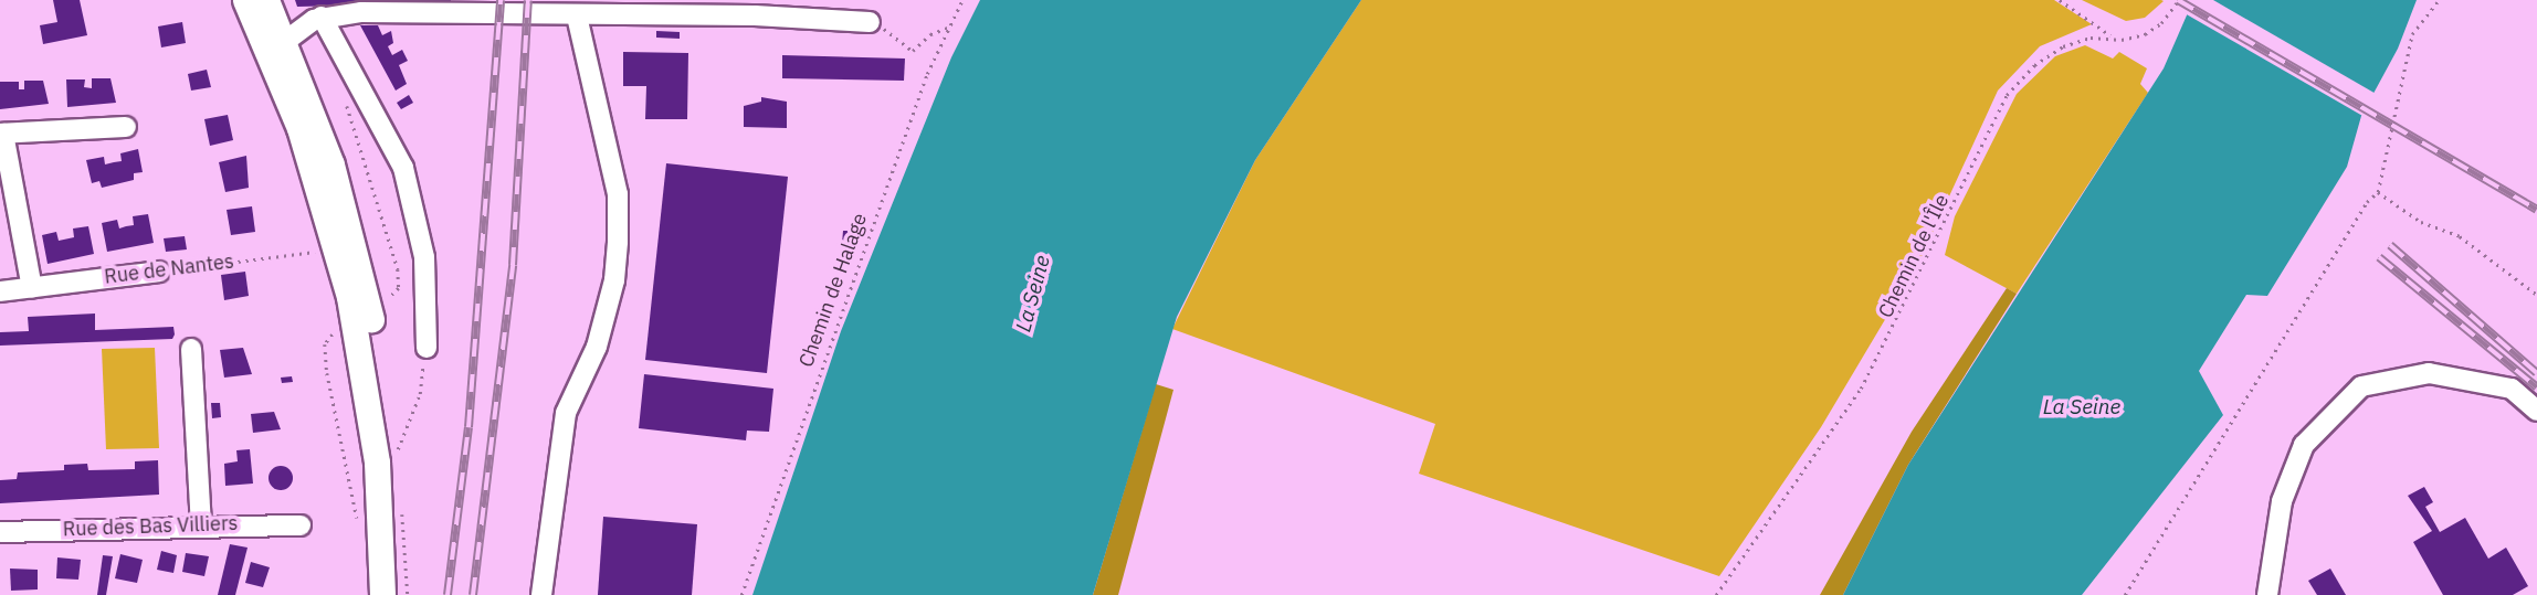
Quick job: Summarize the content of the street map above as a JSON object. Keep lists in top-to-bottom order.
{
  "streets": {
    "street": ["Rue de Nantes", "Rue des Bas Villiers"],
    "path": ["Chemin de l'Île", "Chemin de Halage"]
  },
  "water": ["La Seine"]
}
